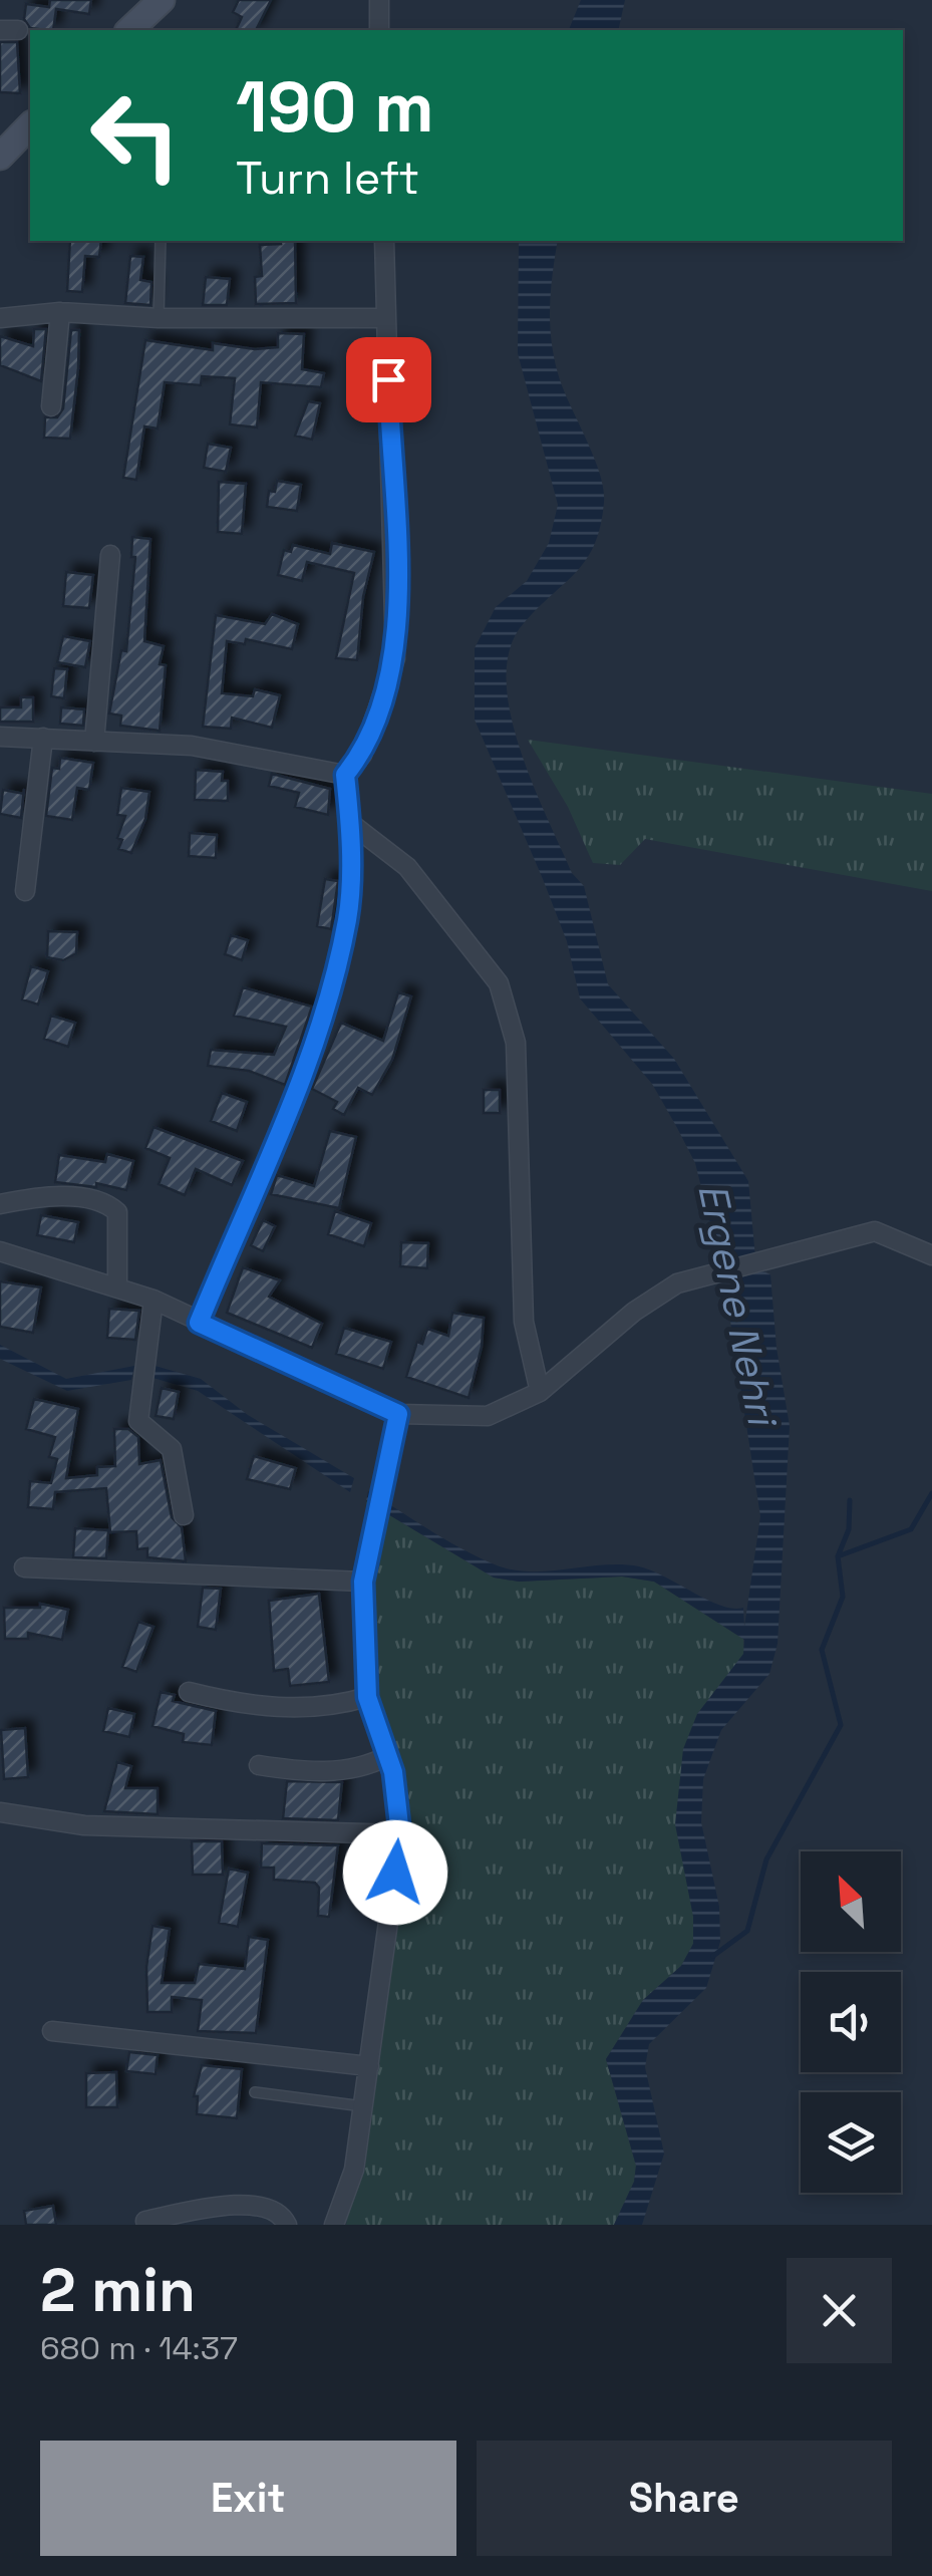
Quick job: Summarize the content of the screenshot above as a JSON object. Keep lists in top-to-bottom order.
{
  "water": ["Ergene Nehri"],
  "north": "top left",
  "page": {
    "turn": ["190 m", "Turn left"],
    "heading": ["2 min", "680 m · 14:37"],
    "buttons": ["Exit", "Share"]
  }
}
